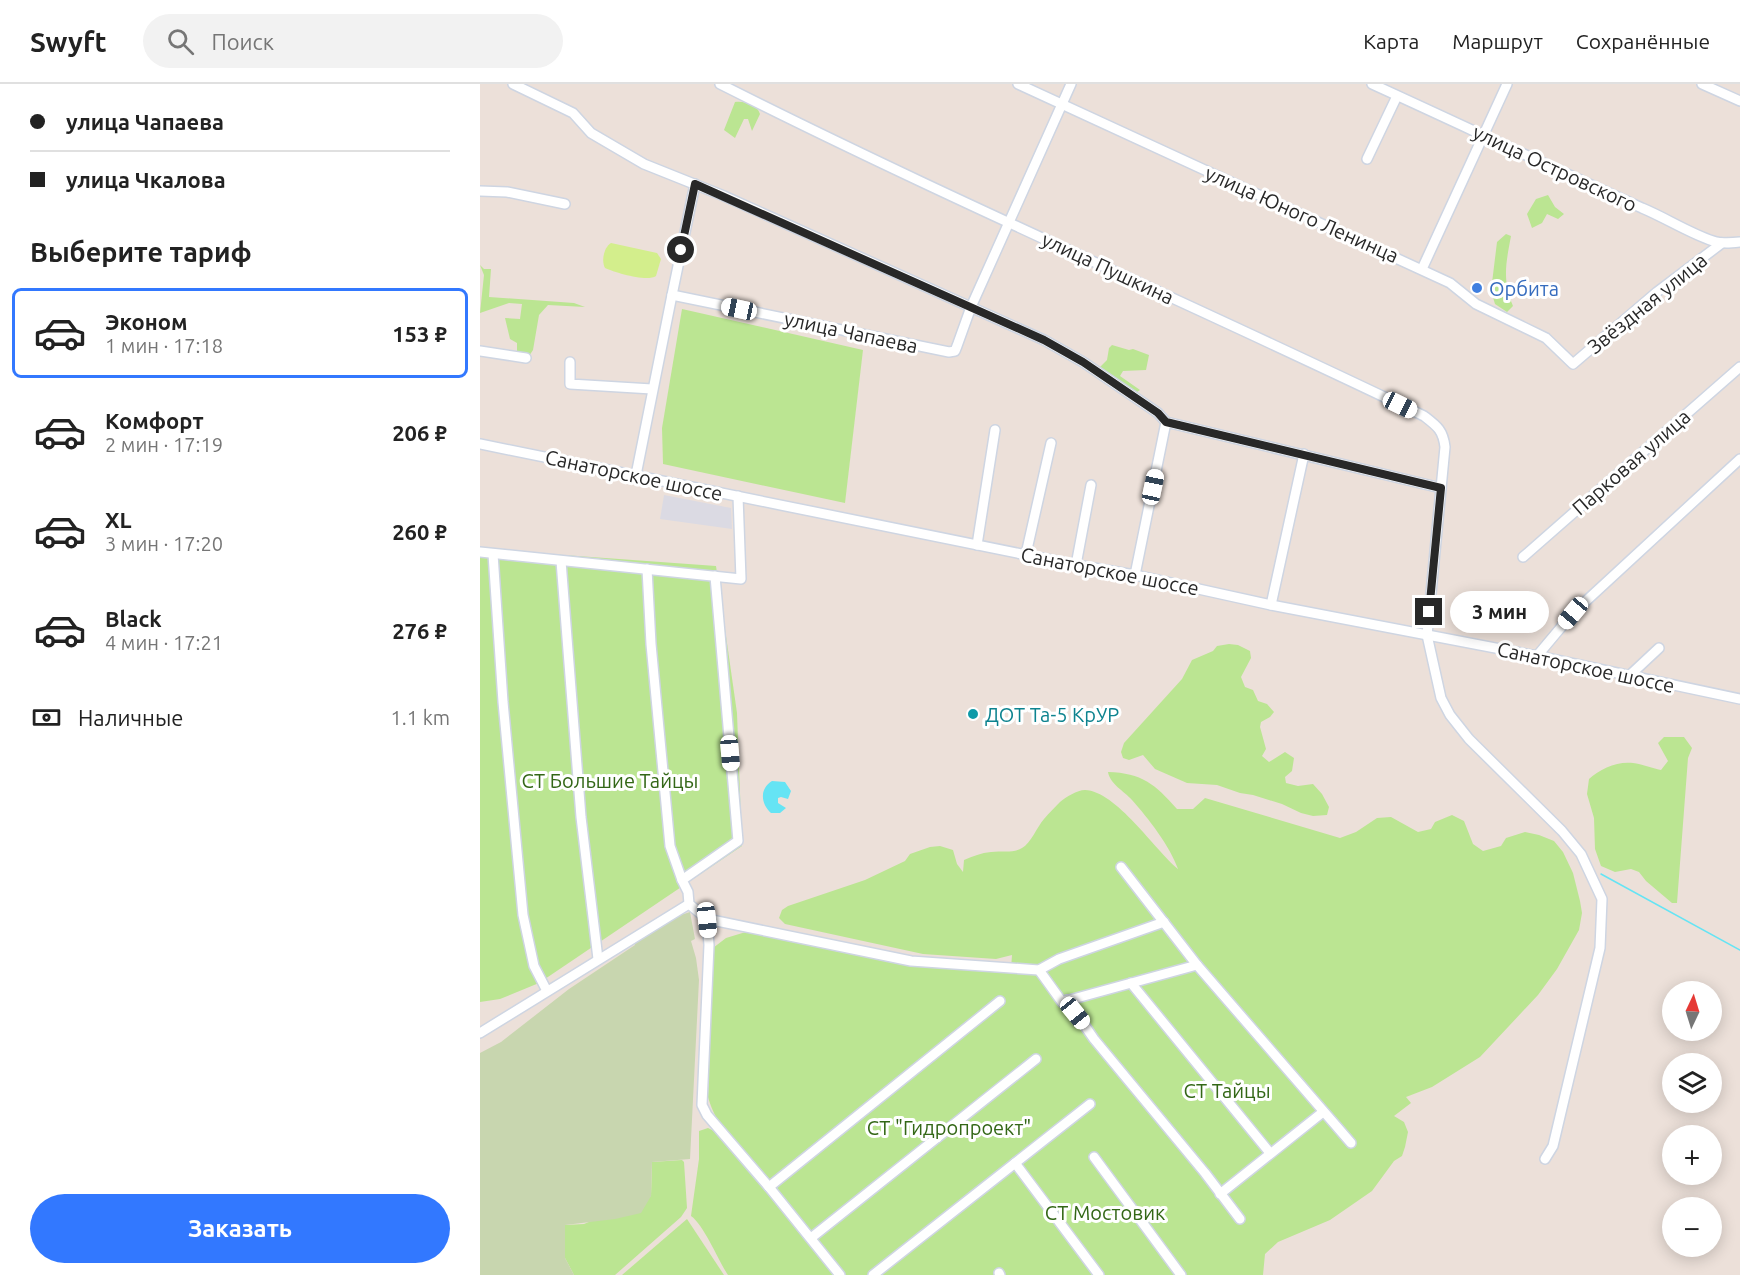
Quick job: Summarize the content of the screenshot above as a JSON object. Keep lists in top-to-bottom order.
{
  "streets": {
    "street": [
      "улица Островского",
      "улица Юного Ленинца",
      "улица Пушкина",
      "Звёздная улица",
      "улица Чапаева",
      "Парковая улица",
      "Санаторское шоссе"
    ]
  },
  "crossings": [
    ["улица Островского", "Звёздная улица"],
    ["улица Юного Ленинца", "Звёздная улица"],
    ["улица Пушкина", "Санаторское шоссе"]
  ],
  "parks": [
    "СТ Большие Тайцы",
    "СТ Тайцы",
    "СТ \"Гидропроект\"",
    "СТ Мостовик"
  ],
  "places": ["Орбита", "ДОТ Та-5 КрУР"],
  "north": "top",
  "page": {
    "header": "Swyft",
    "search": "Поиск",
    "nav": ["Карта", "Маршрут", "Сохранённые"],
    "banner": ["улица Чапаева", "улица Чкалова"],
    "heading": "Выберите тариф",
    "list": [
      {
        "name": "Эконом",
        "note": "1 мин · 17:18",
        "value": "153 ₽"
      },
      {
        "name": "Комфорт",
        "note": "2 мин · 17:19",
        "value": "206 ₽"
      },
      {
        "name": "XL",
        "note": "3 мин · 17:20",
        "value": "260 ₽"
      },
      {
        "name": "Black",
        "note": "4 мин · 17:21",
        "value": "276 ₽"
      }
    ],
    "bubble": "3 мин",
    "pay": ["Наличные", "1.1 km"],
    "map_buttons": ["+", "−"],
    "buttons": "Заказать"
  }
}
